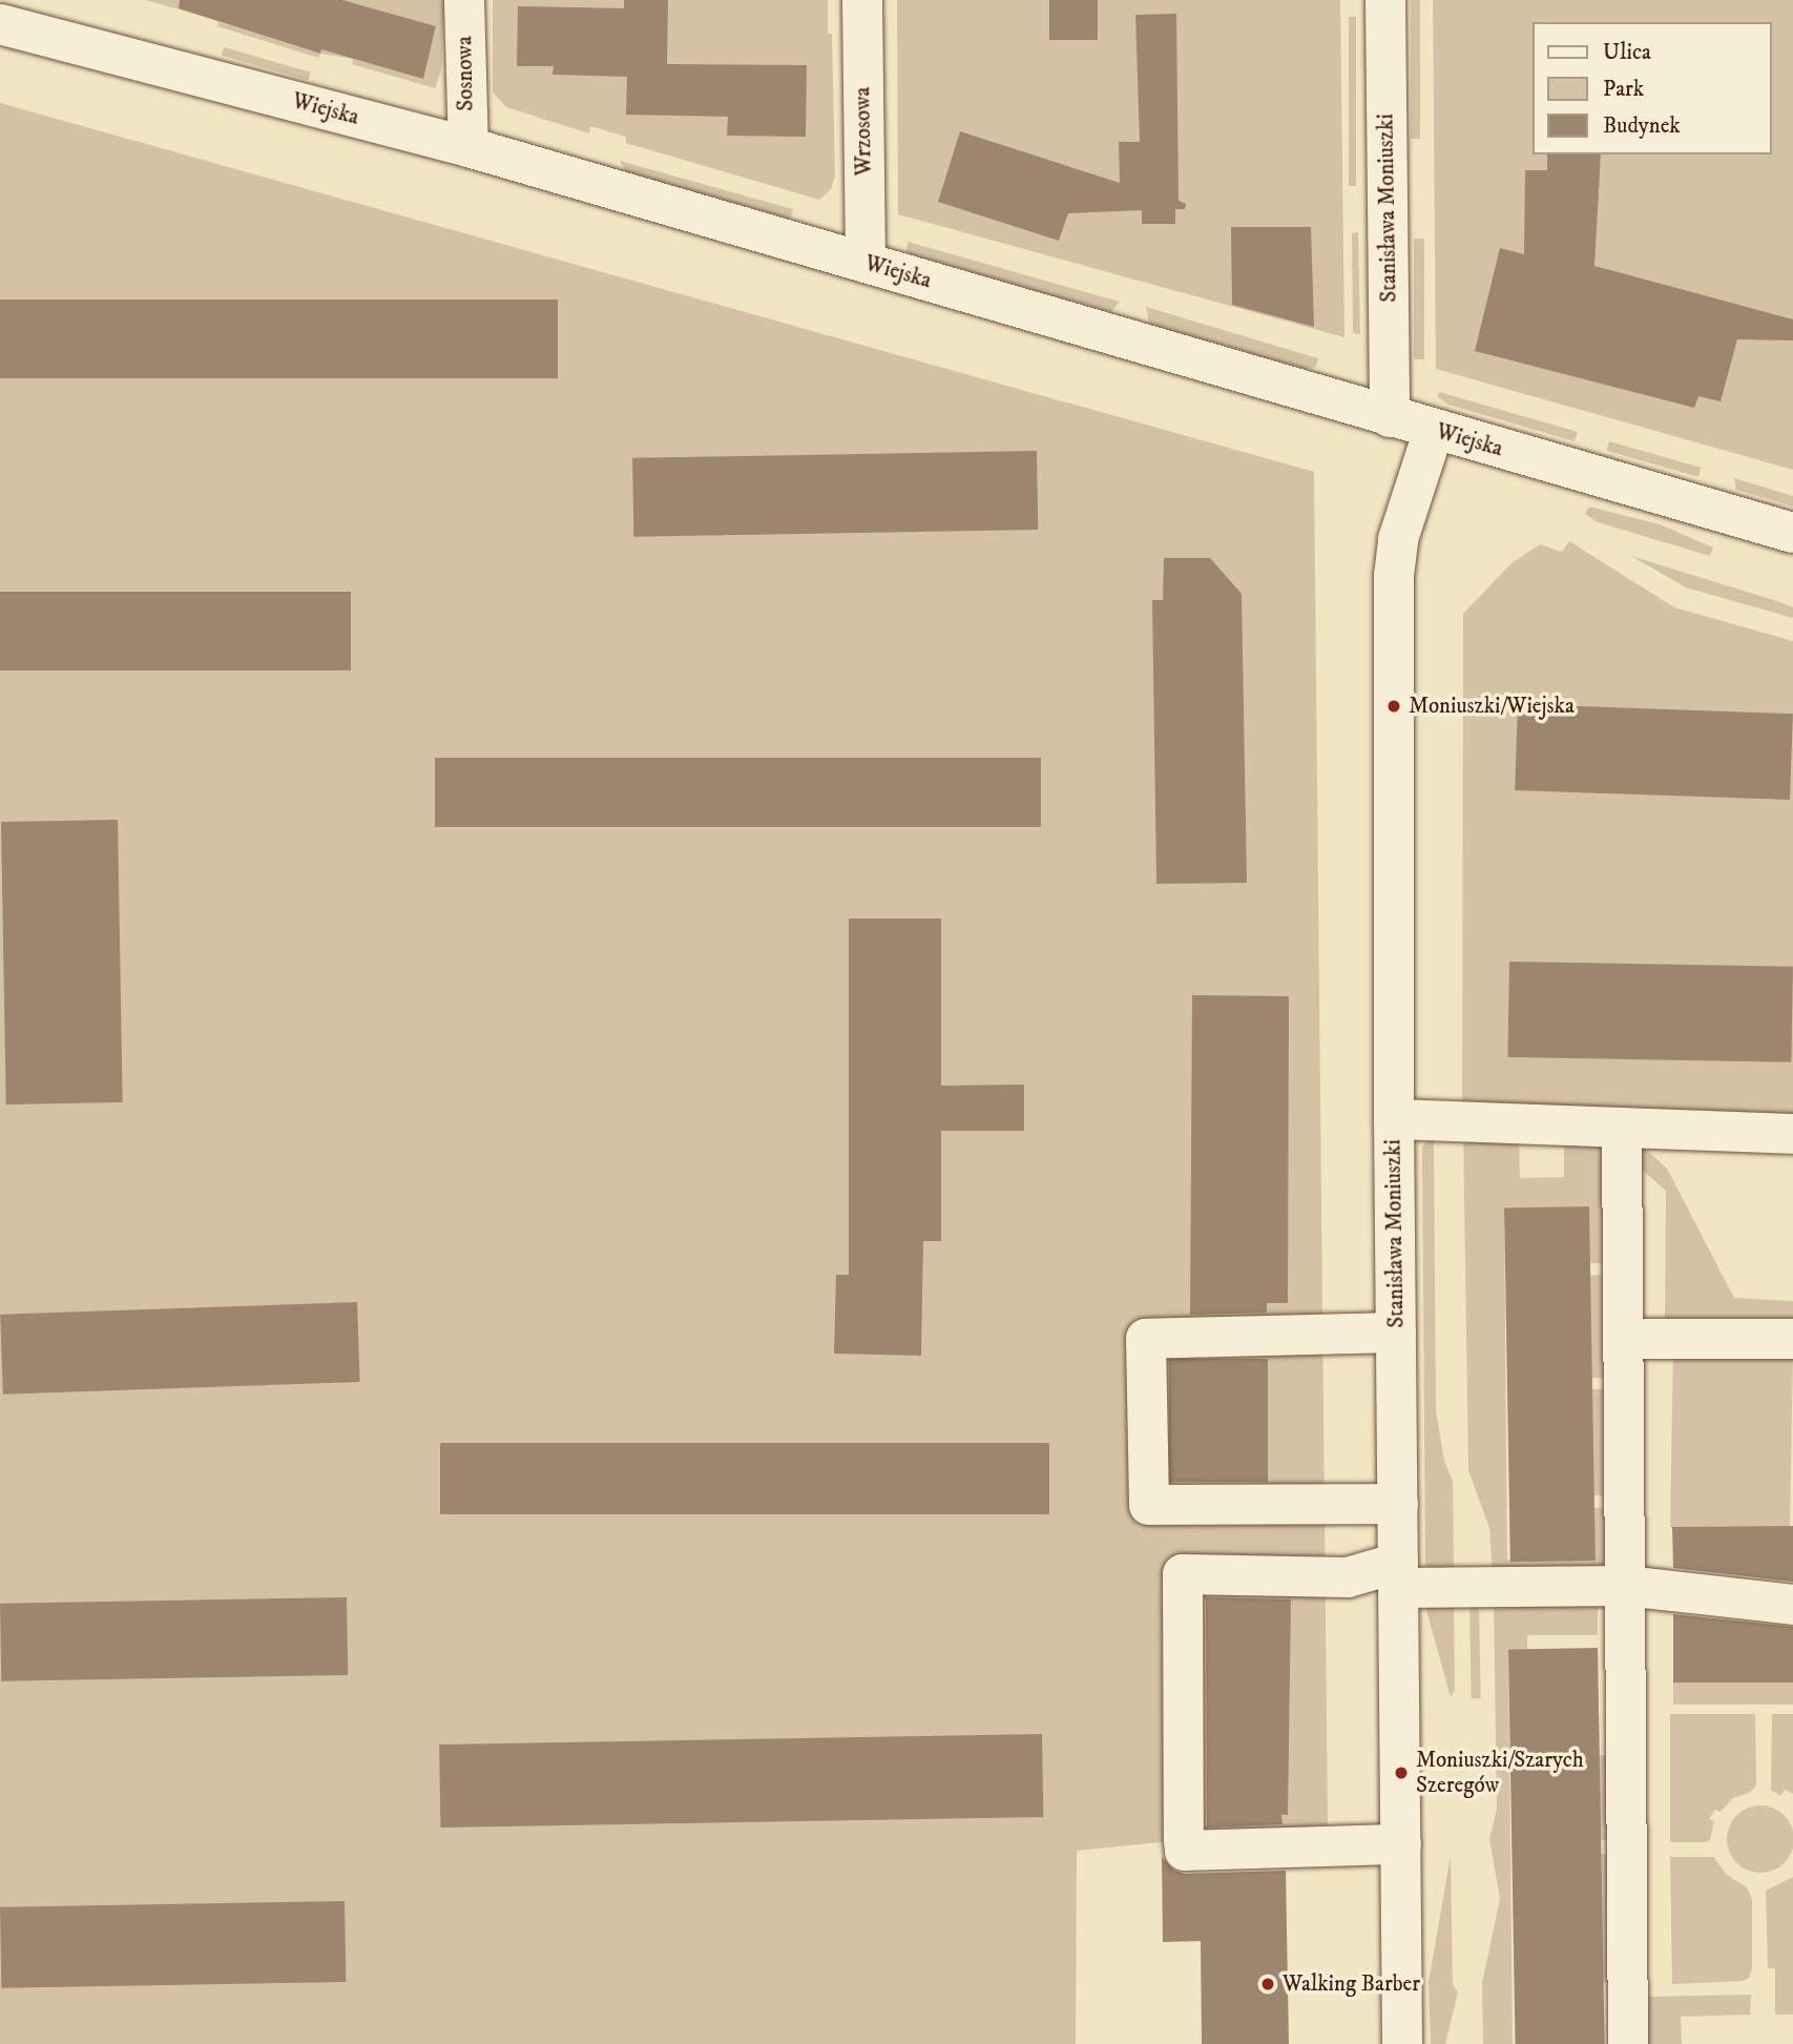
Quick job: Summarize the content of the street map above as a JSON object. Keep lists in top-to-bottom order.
{
  "streets": {
    "street": [
      "Sosnowa",
      "Wiejska",
      "Wrzosowa",
      "Stanisława Moniuszki"
    ]
  },
  "crossings": [
    ["Sosnowa", "Wiejska"],
    ["Wiejska", "Wrzosowa"],
    ["Wiejska", "Stanisława Moniuszki"]
  ],
  "places": ["Moniuszki/Wiejska", "Moniuszki/Szarych Szeregów", "Walking Barber"],
  "legend": ["Ulica", "Park", "Budynek"]
}
